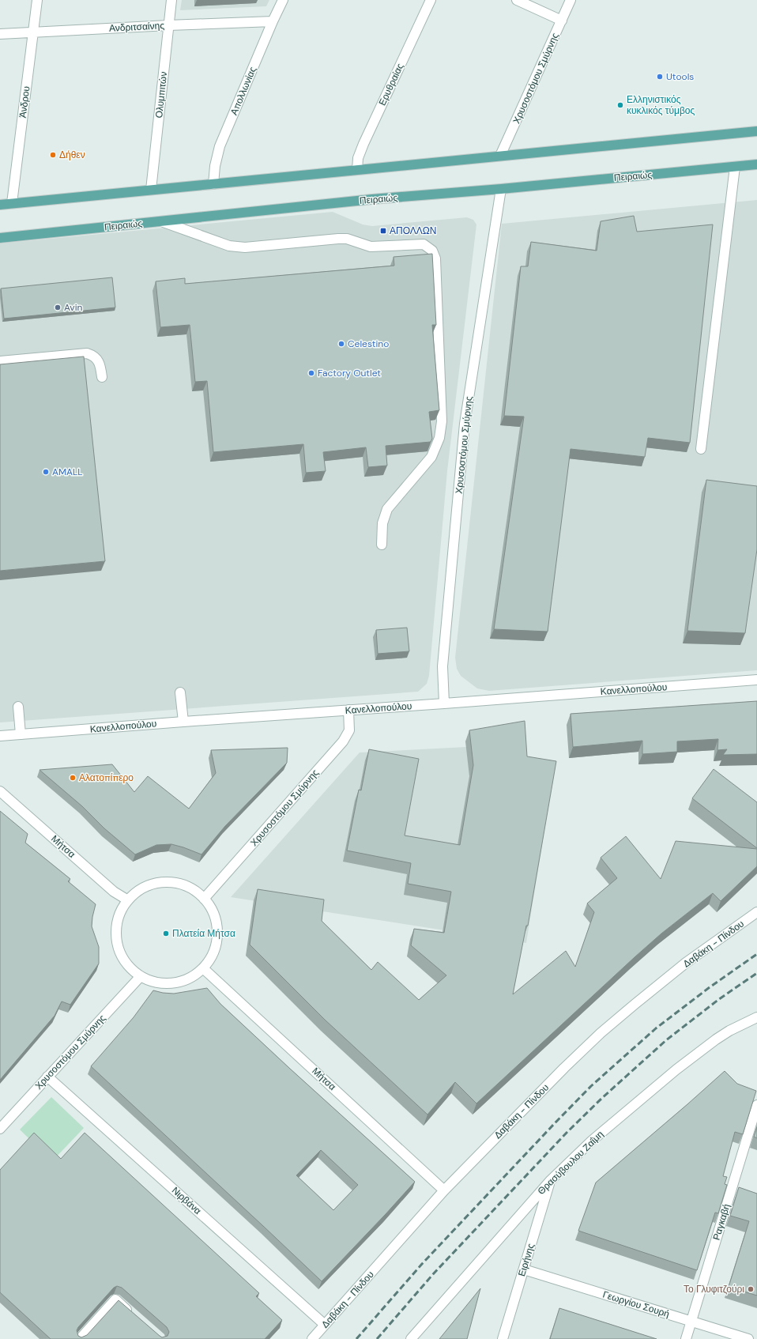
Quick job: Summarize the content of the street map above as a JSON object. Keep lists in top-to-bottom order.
{
  "streets": {
    "main road": ["Πειραιώς"],
    "street": [
      "Ανδριτσαίνης",
      "Χρυσοστόμου Σμύρνης",
      "Ερυθραίας",
      "Απολλωνίας",
      "Ολυμπιτών",
      "Άνδρου",
      "Κανελλοπούλου",
      "Μήτσα",
      "Δαβάκη - Πίνδου",
      "Θρασύβουλου Ζαΐμη",
      "Νιρβάνα",
      "Ραγκαβή",
      "Ειρήνης",
      "Γεωργίου Σουρή"
    ]
  },
  "crossings": [
    ["Ανδριτσαίνης", "Απολλωνίας"],
    ["Ανδριτσαίνης", "Ολυμπιτών"],
    ["Ανδριτσαίνης", "Άνδρου"],
    ["Χρυσοστόμου Σμύρνης", "Πειραιώς"],
    ["Χρυσοστόμου Σμύρνης", "Κανελλοπούλου"],
    ["Χρυσοστόμου Σμύρνης", "Μήτσα"],
    ["Χρυσοστόμου Σμύρνης", "Νιρβάνα"],
    ["Μήτσα", "Δαβάκη - Πίνδου"],
    ["Δαβάκη - Πίνδου", "Νιρβάνα"],
    ["Θρασύβουλου Ζαΐμη", "Ειρήνης"],
    ["Ραγκαβή", "Γεωργίου Σουρή"],
    ["Ειρήνης", "Γεωργίου Σουρή"]
  ],
  "places": {
    "other": [
      "Utools",
      "Ελληνιστικός κυκλικός τύμβος",
      "Δήθεν",
      "Avin",
      "Celestino",
      "Factory Outlet",
      "AMALL",
      "Αλατοπίπερο",
      "Πλατεία Μήτσα",
      "Το Γλυφιτζούρι"
    ],
    "transit": ["ΑΠΟΛΛΩΝ"]
  }
}
